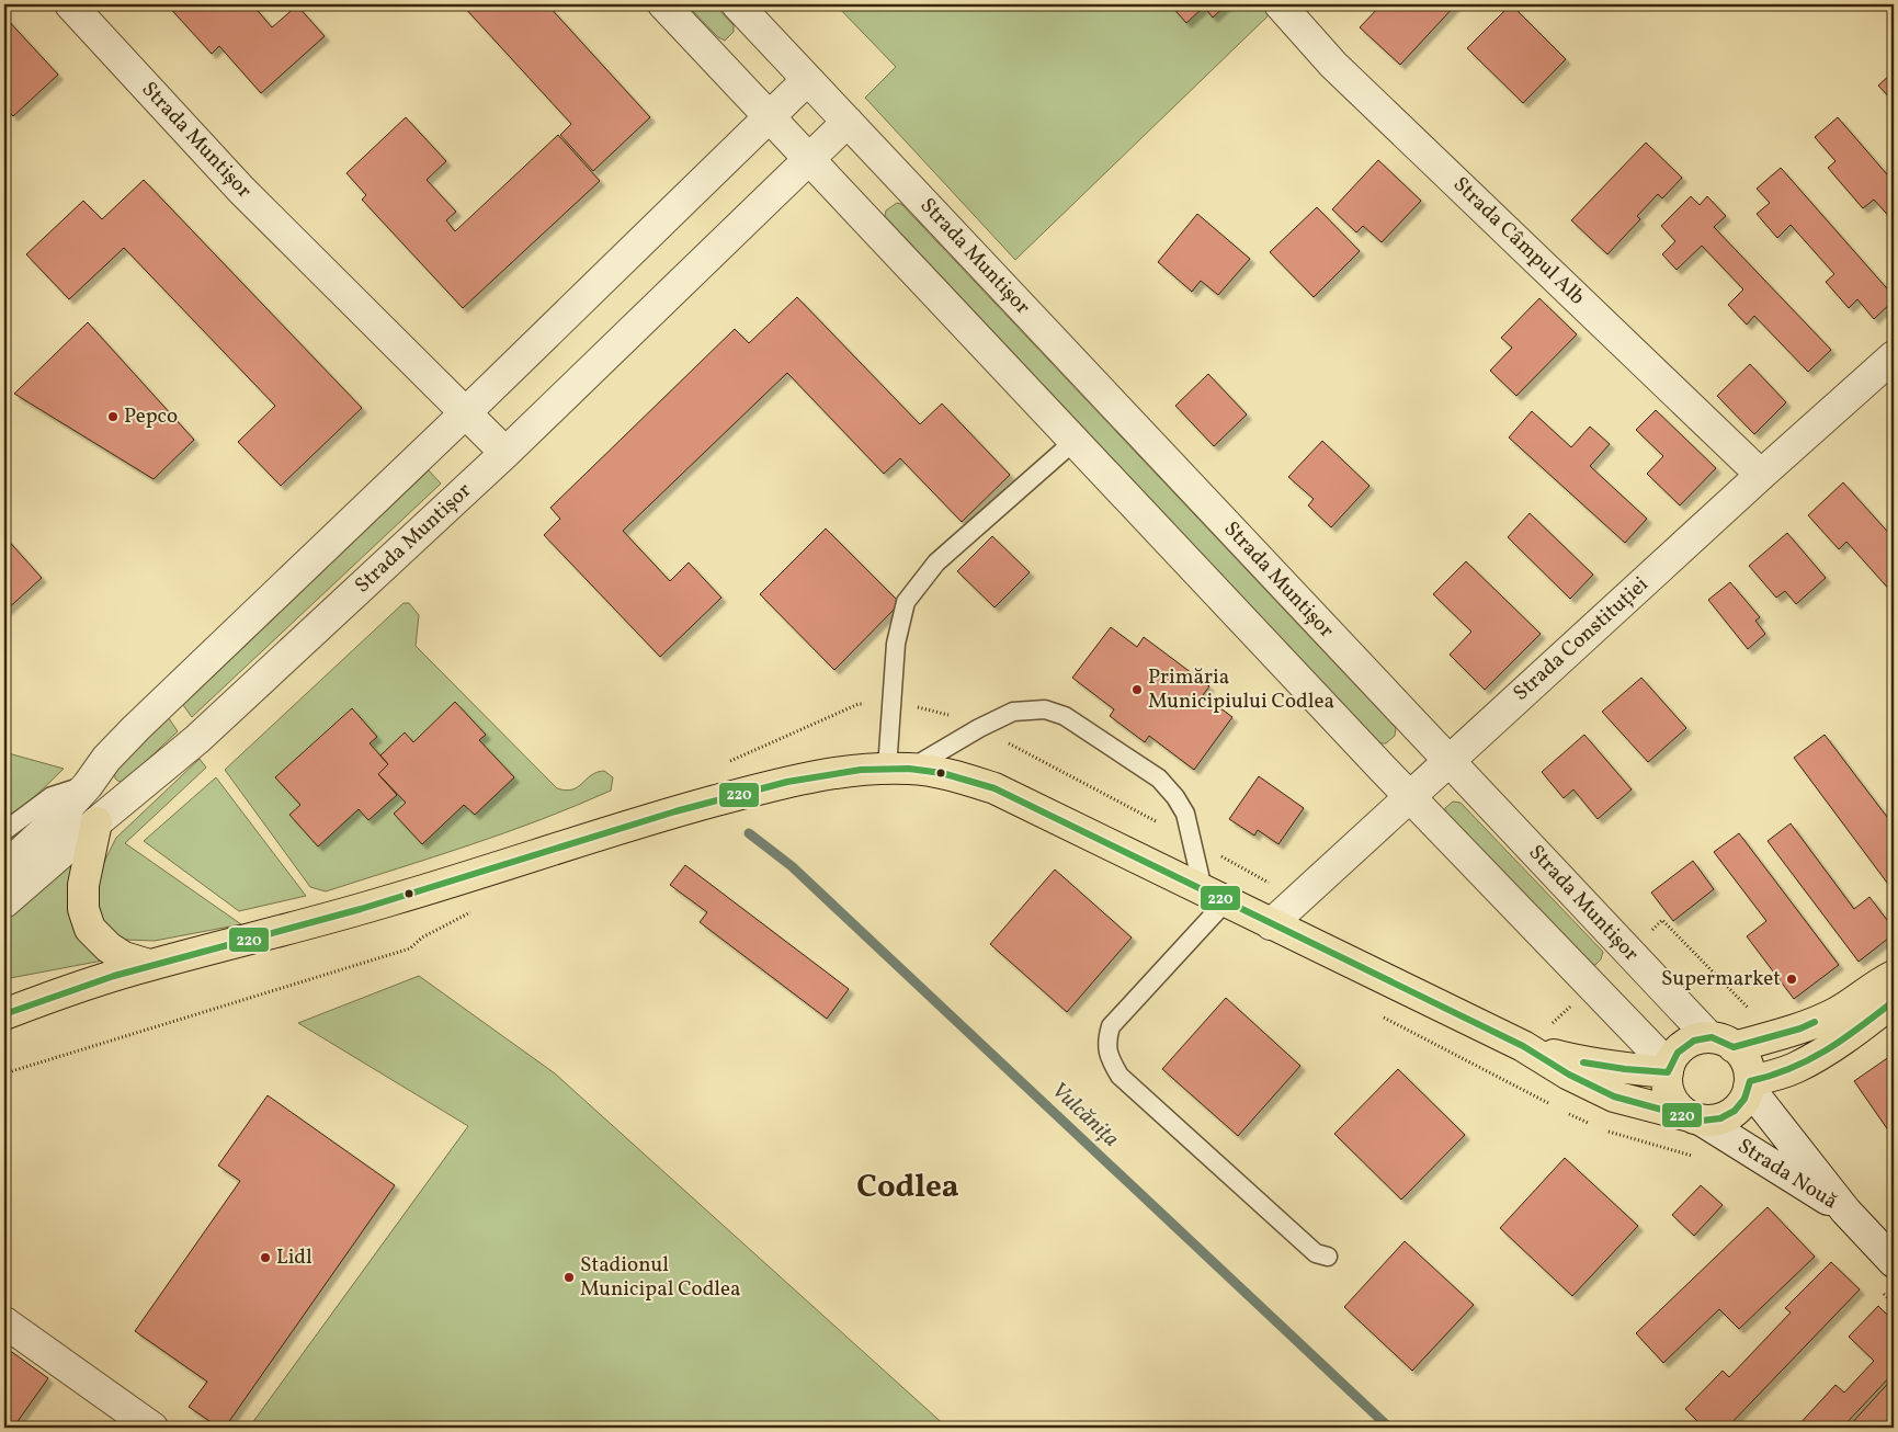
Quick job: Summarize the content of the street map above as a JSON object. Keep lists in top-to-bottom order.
{
  "streets": {
    "street": [
      "Strada Muntișor",
      "Strada Câmpul Alb",
      "Strada Constituției",
      "Strada Nouă"
    ]
  },
  "crossings": [
    ["Strada Muntișor", "Strada Constituției"],
    ["Strada Muntișor", "Strada Nouă"],
    ["Strada Câmpul Alb", "Strada Constituției"]
  ],
  "districts": ["Codlea"],
  "water": ["Vulcănița"],
  "places": [
    "Pepco",
    "Primăria Municipiului Codlea",
    "Supermarket",
    "Lidl",
    "Stadionul Municipal Codlea"
  ],
  "lines": ["transit line 220"]
}
